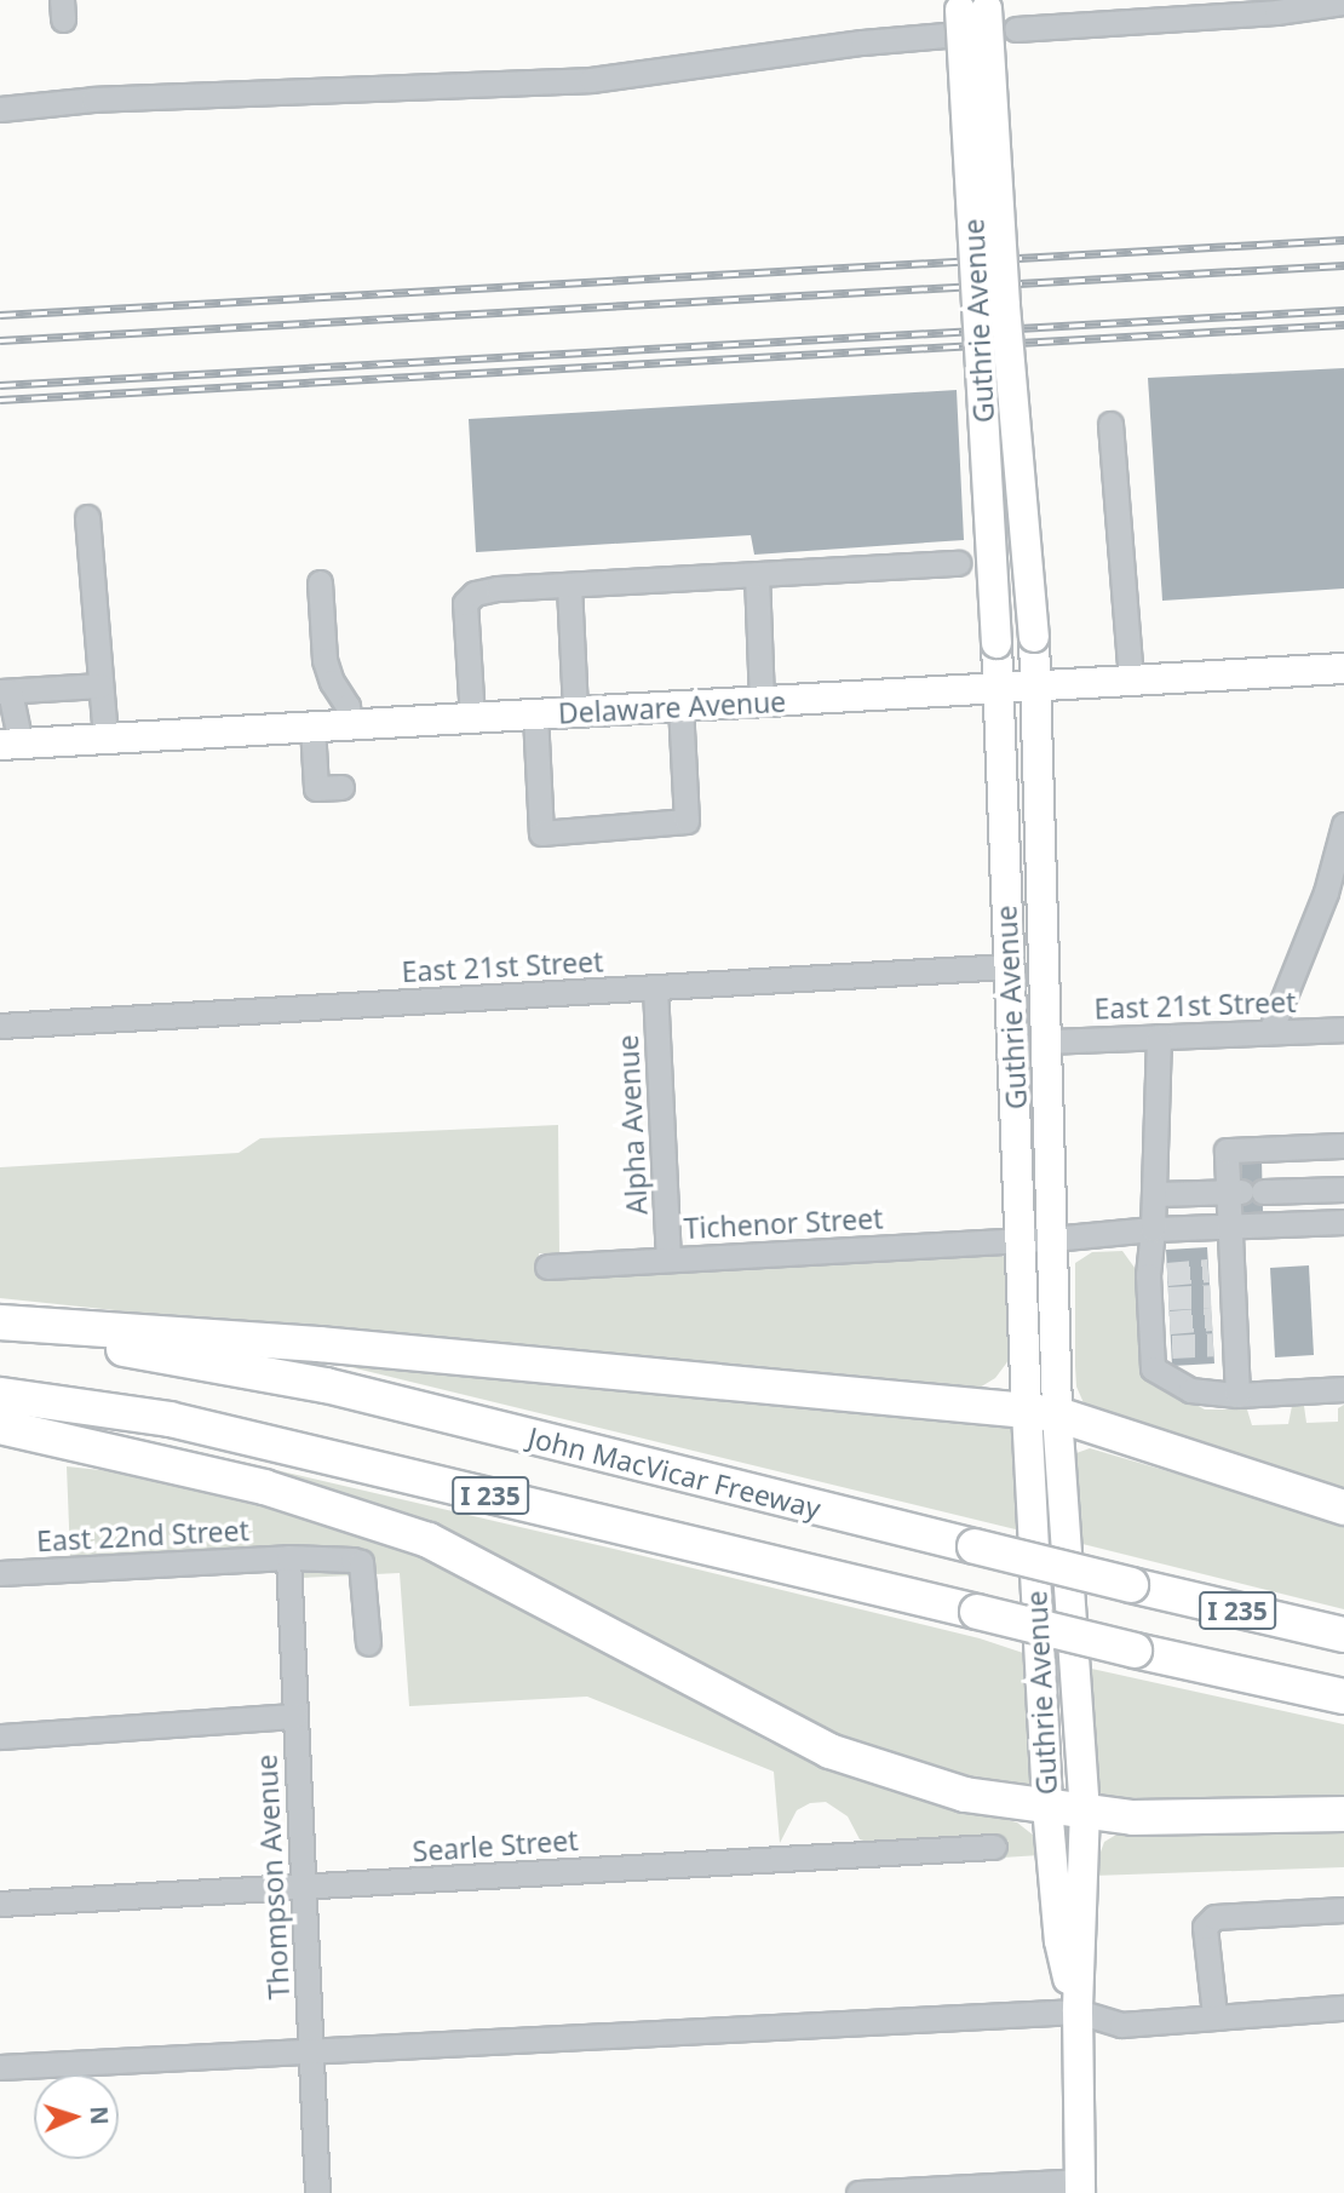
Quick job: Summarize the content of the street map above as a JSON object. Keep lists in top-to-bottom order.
{
  "streets": {
    "highway": ["John MacVicar Freeway", "I 235"],
    "main road": ["Guthrie Avenue", "Delaware Avenue"],
    "street": [
      "East 21st Street",
      "Alpha Avenue",
      "Tichenor Street",
      "East 22nd Street",
      "Searle Street",
      "Thompson Avenue"
    ]
  },
  "crossings": [
    ["Guthrie Avenue", "Delaware Avenue"],
    ["Guthrie Avenue", "East 21st Street"],
    ["Guthrie Avenue", "Tichenor Street"],
    ["East 21st Street", "Alpha Avenue"],
    ["Alpha Avenue", "Tichenor Street"],
    ["East 22nd Street", "Thompson Avenue"],
    ["Searle Street", "Thompson Avenue"]
  ],
  "north": "right"
}
